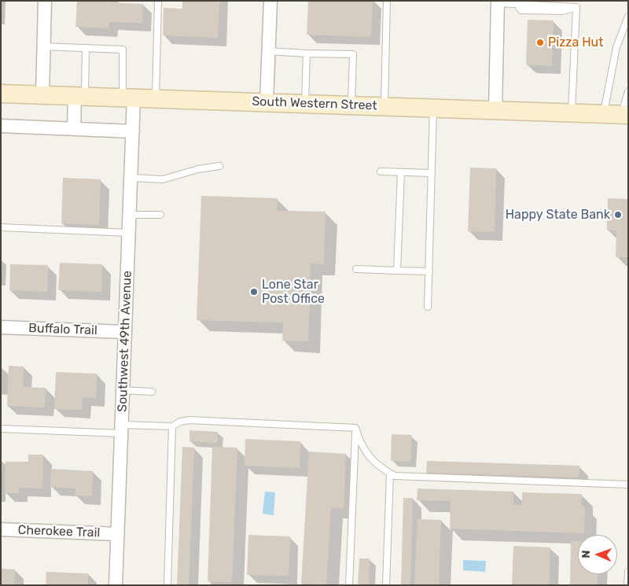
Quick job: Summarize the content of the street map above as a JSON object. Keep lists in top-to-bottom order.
{
  "streets": {
    "main road": ["South Western Street"],
    "street": ["Buffalo Trail", "Southwest 49th Avenue", "Cherokee Trail"]
  },
  "crossings": [
    ["South Western Street", "Southwest 49th Avenue"],
    ["Buffalo Trail", "Southwest 49th Avenue"],
    ["Southwest 49th Avenue", "Cherokee Trail"]
  ],
  "places": ["Pizza Hut", "Happy State Bank", "Lone Star Post Office"],
  "north": "left"
}
